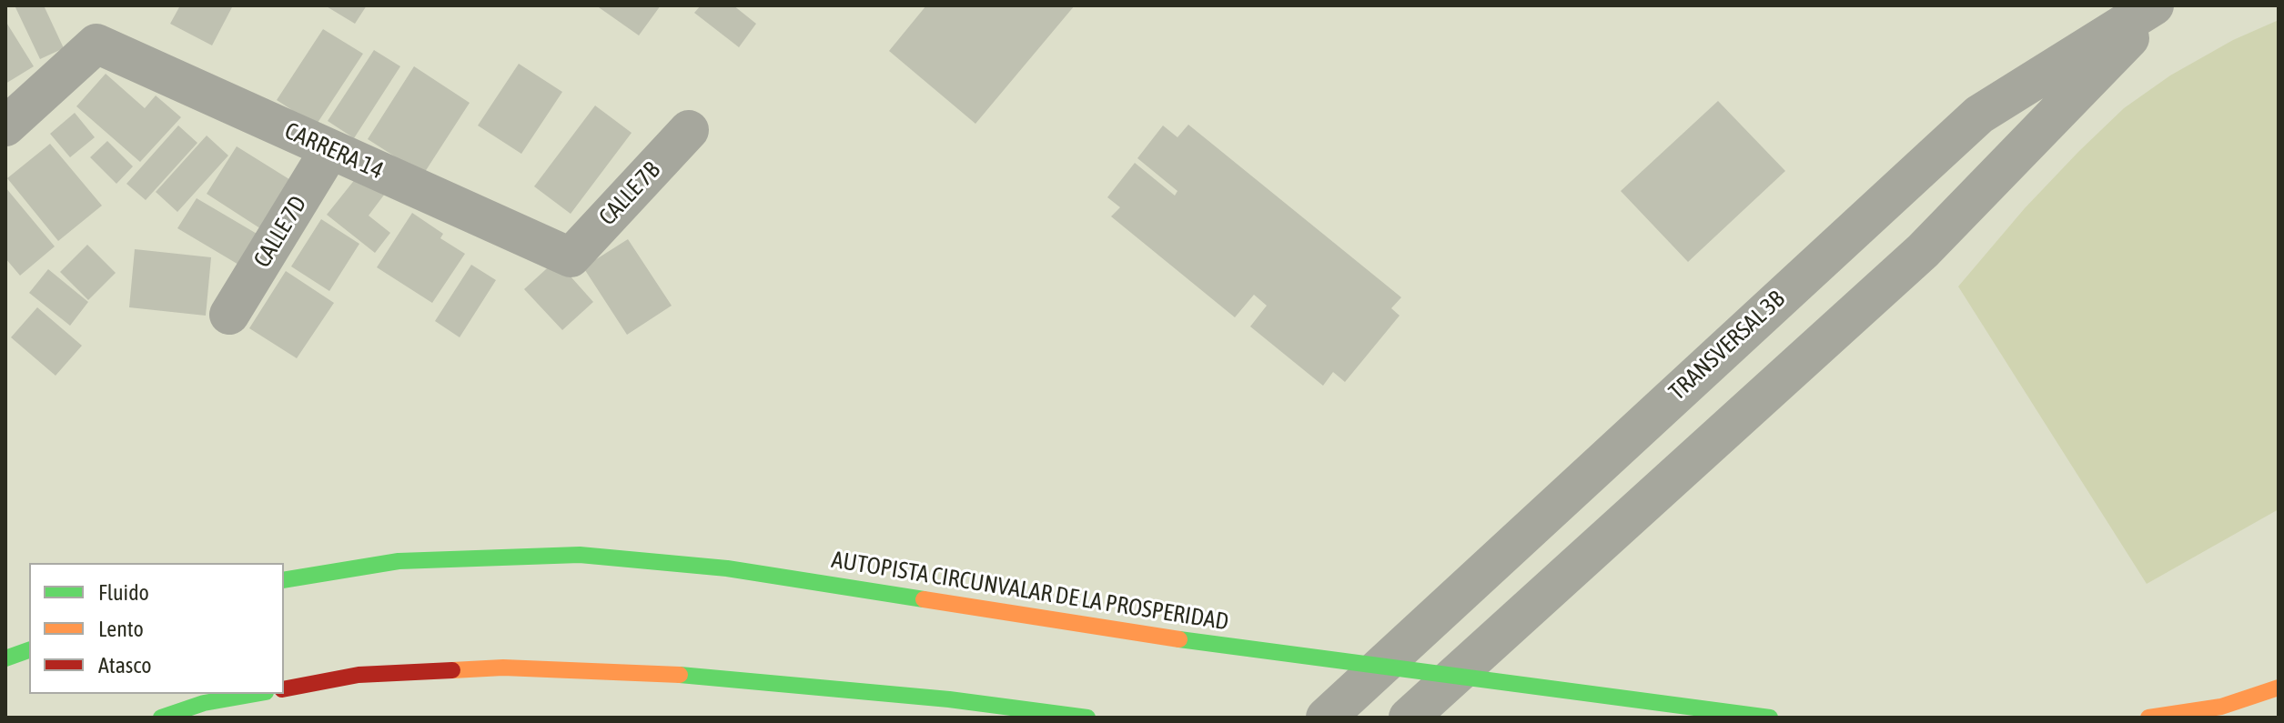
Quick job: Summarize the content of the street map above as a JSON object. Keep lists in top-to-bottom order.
{
  "streets": {
    "highway": ["AUTOPISTA CIRCUNVALAR DE LA PROSPERIDAD"],
    "street": [
      "CARRERA 14",
      "CALLE 7B",
      "CALLE 7D",
      "TRANSVERSAL 3B"
    ]
  },
  "crossings": [
    ["CARRERA 14", "CALLE 7B"],
    ["CARRERA 14", "CALLE 7D"],
    ["TRANSVERSAL 3B", "AUTOPISTA CIRCUNVALAR DE LA PROSPERIDAD"]
  ],
  "legend": ["Fluido", "Lento", "Atasco"]
}
